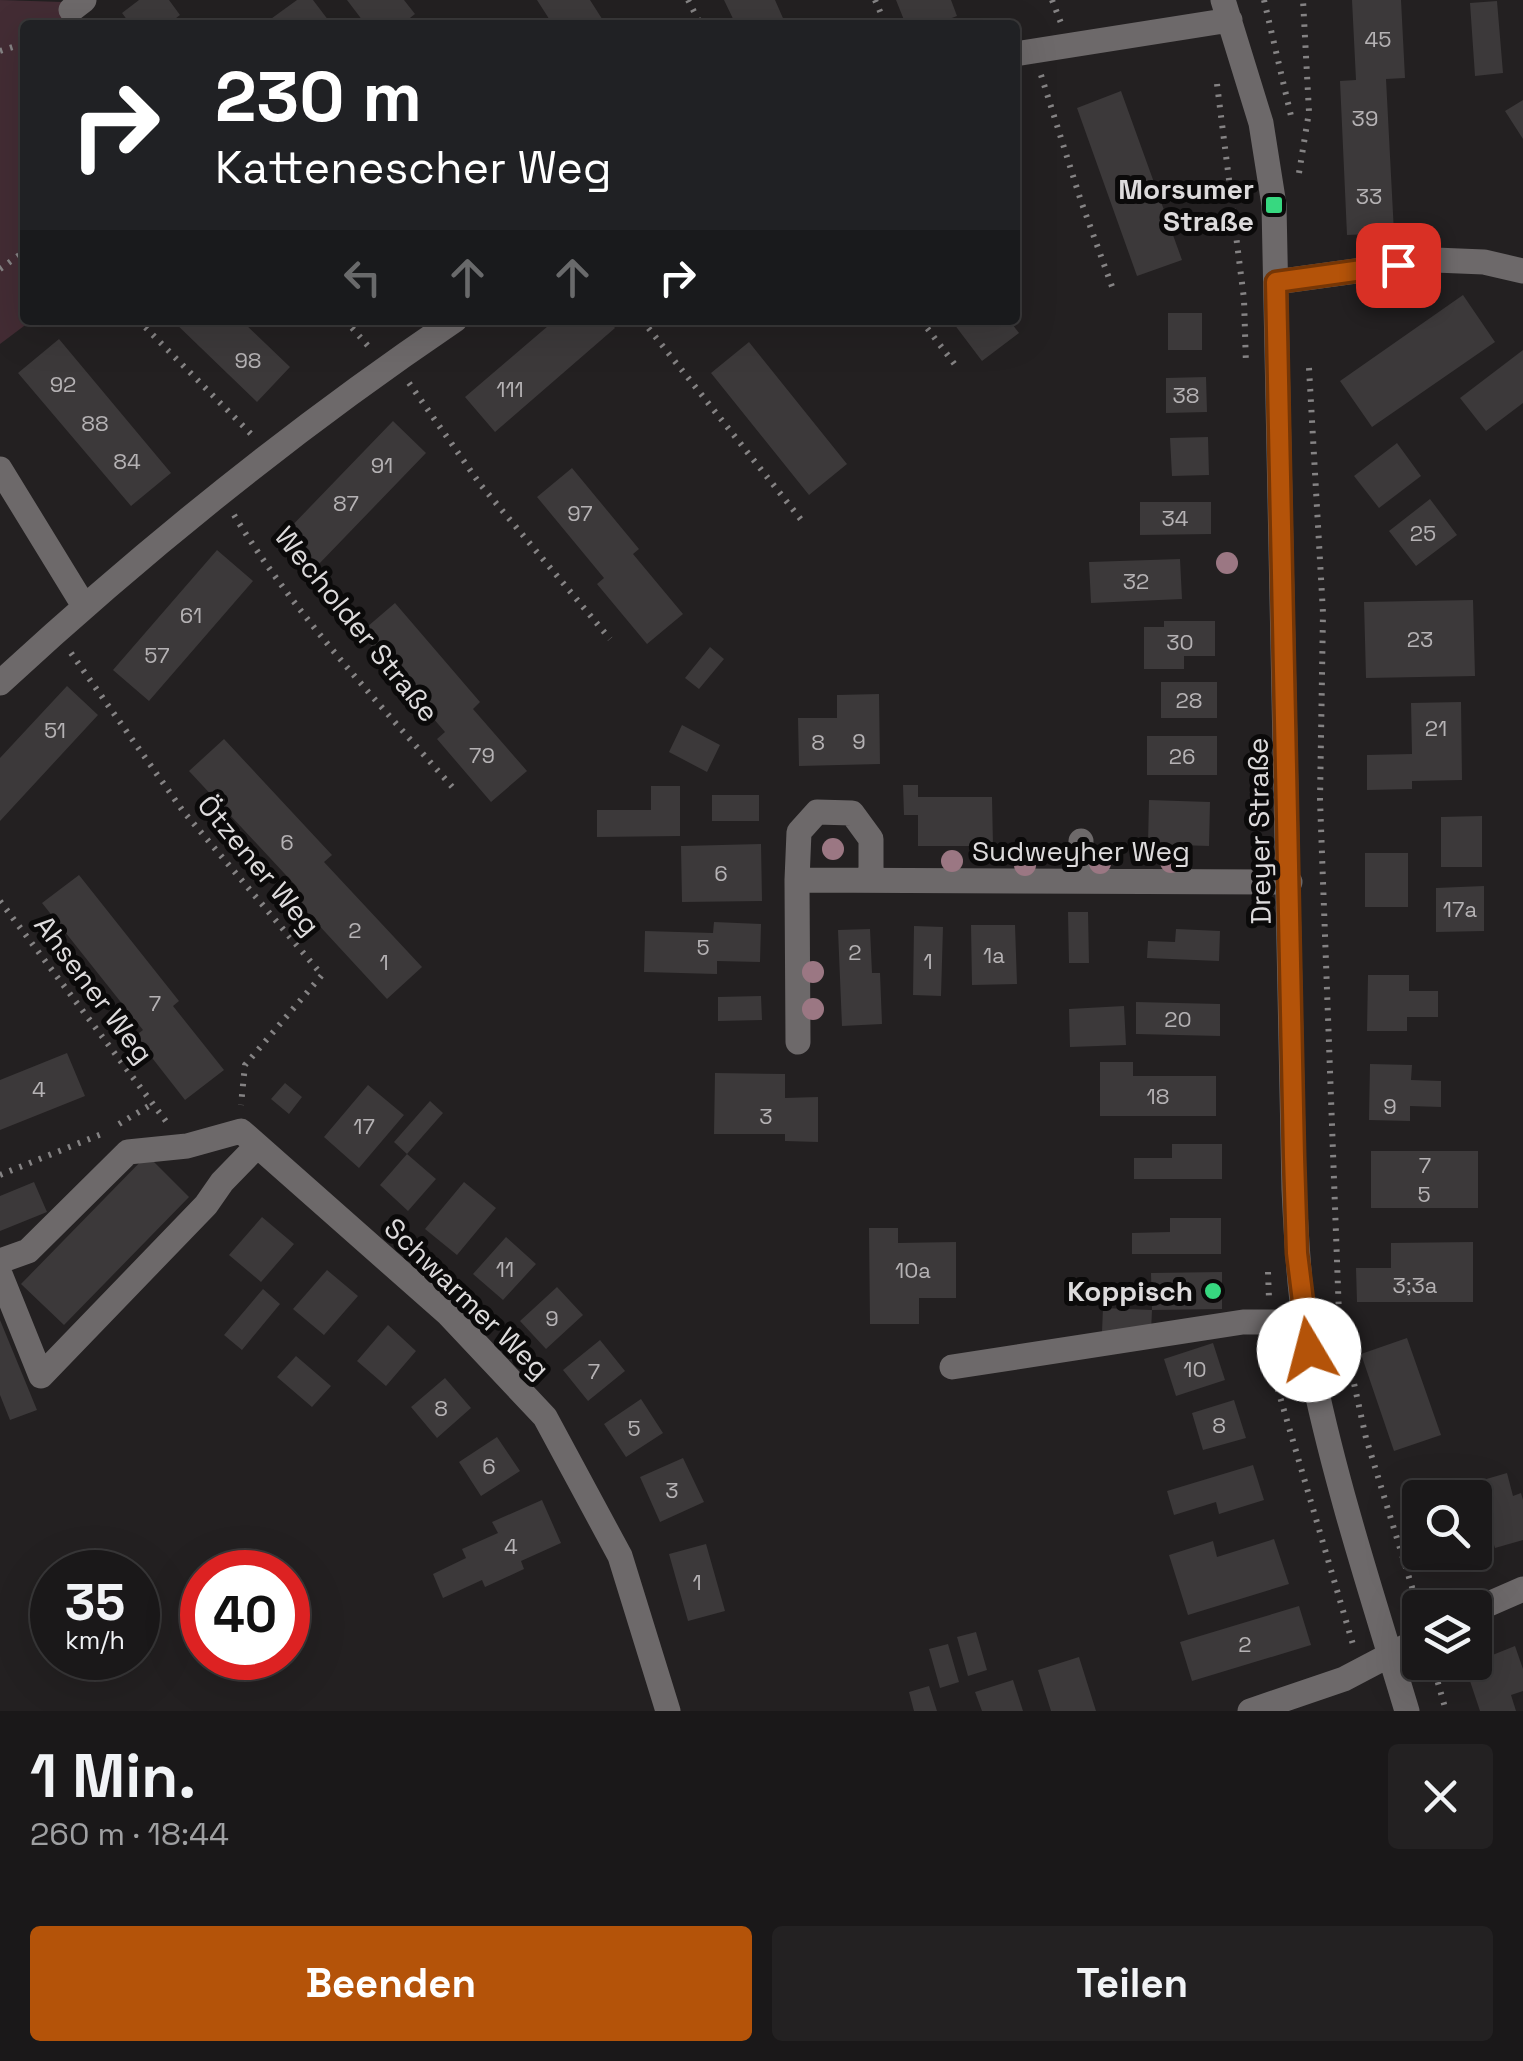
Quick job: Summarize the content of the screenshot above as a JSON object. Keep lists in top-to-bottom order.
{
  "streets": {
    "street": ["Dreyer Straße", "Sudweyher Weg", "Schwarmer Weg"],
    "path": ["Wecholder Straße", "Ötzener Weg", "Ahsener Weg"]
  },
  "crossings": [
    ["Dreyer Straße", "Sudweyher Weg"],
    ["Ötzener Weg", "Schwarmer Weg"]
  ],
  "places": {
    "transit": ["Morsumer Straße"],
    "other": ["Koppisch"]
  },
  "house_numbers": [
    "45",
    "39",
    "33",
    "98",
    "92",
    "111",
    "38",
    "88",
    "84",
    "91",
    "87",
    "97",
    "34",
    "25",
    "32",
    "61",
    "23",
    "30",
    "57",
    "28",
    "21",
    "51",
    "9",
    "8",
    "79",
    "26",
    "6",
    "6",
    "17a",
    "2",
    "5",
    "2",
    "1a",
    "1",
    "1",
    "7",
    "20",
    "4",
    "18",
    "9",
    "3",
    "17",
    "7",
    "5",
    "11",
    "10a",
    "3;3a",
    "9",
    "10",
    "7",
    "8",
    "8",
    "5",
    "6",
    "3",
    "4",
    "1",
    "2"
  ],
  "page": {
    "turn": ["230 m", "Kattenescher Weg"],
    "speed": "35 km/h",
    "limit": "40",
    "heading": ["1 Min.", "260 m · 18:44"],
    "buttons": ["Beenden", "Teilen"]
  }
}
